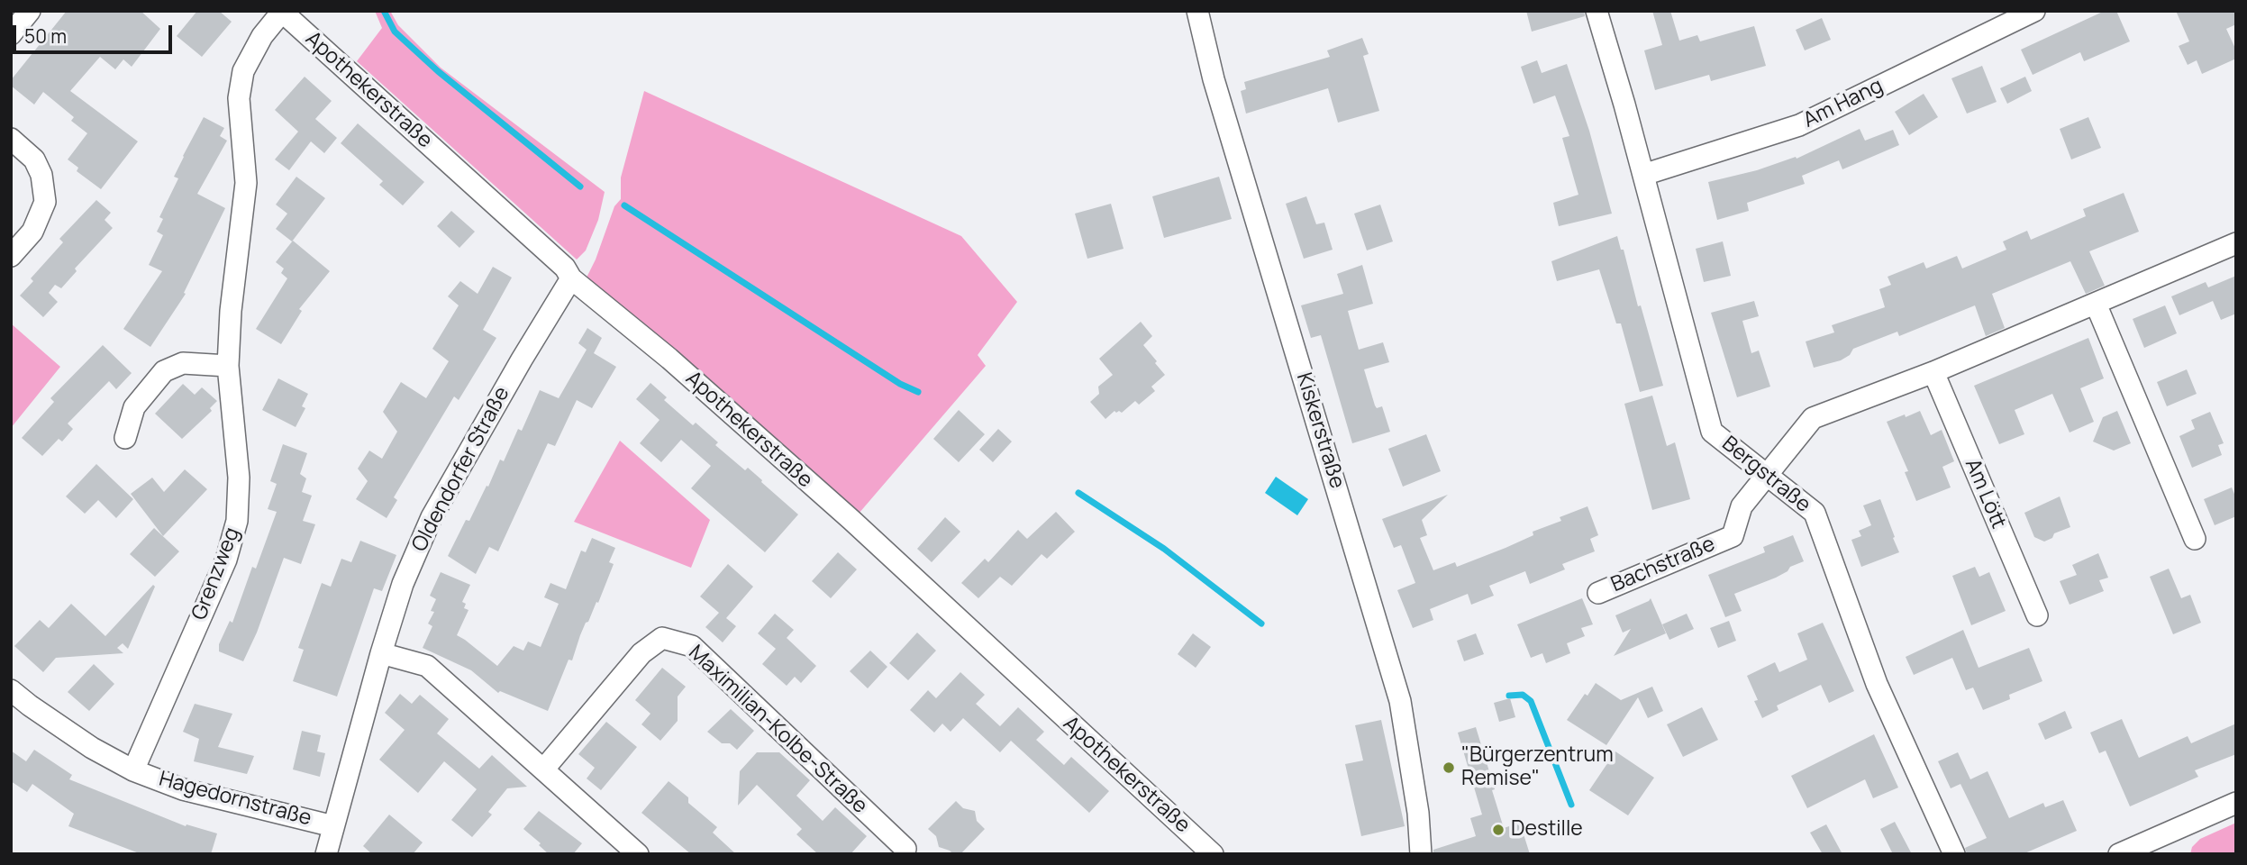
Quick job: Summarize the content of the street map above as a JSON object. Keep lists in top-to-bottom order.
{
  "streets": {
    "street": [
      "Apothekerstraße",
      "Am Hang",
      "Kiskerstraße",
      "Oldendorfer Straße",
      "Bergstraße",
      "Am Lött",
      "Bachstraße",
      "Grenzweg",
      "Maximilian-Kolbe-Straße",
      "Hagedornstraße"
    ]
  },
  "crossings": [
    ["Apothekerstraße", "Oldendorfer Straße"],
    ["Apothekerstraße", "Grenzweg"],
    ["Am Hang", "Bergstraße"],
    ["Oldendorfer Straße", "Hagedornstraße"],
    ["Bergstraße", "Bachstraße"],
    ["Grenzweg", "Hagedornstraße"]
  ],
  "places": ["\"Bürgerzentrum Remise\"", "Destille"],
  "scale_bar": "50 m"
}
